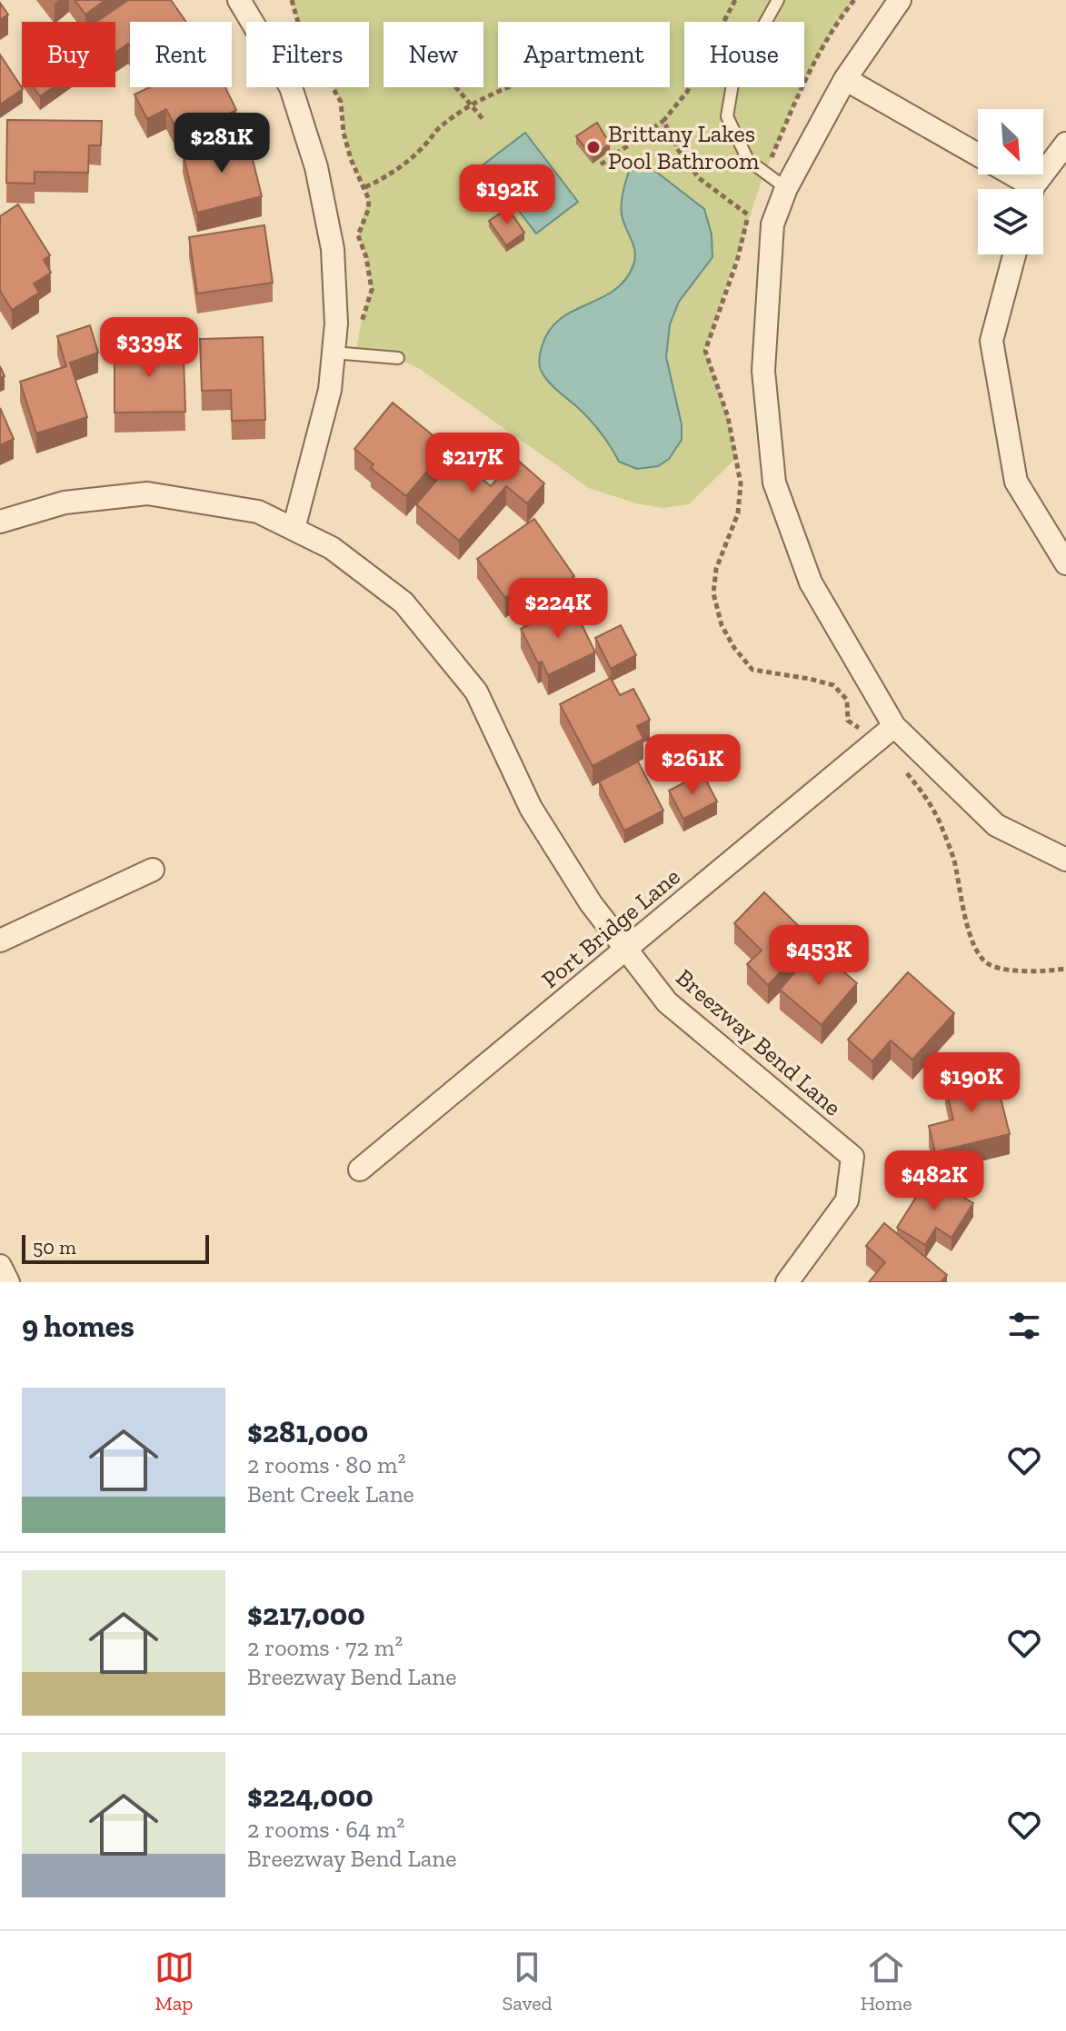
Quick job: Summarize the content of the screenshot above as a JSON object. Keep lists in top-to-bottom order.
{
  "streets": {
    "street": ["Port Bridge Lane", "Breezway Bend Lane"]
  },
  "crossings": [
    ["Port Bridge Lane", "Breezway Bend Lane"]
  ],
  "places": ["Brittany Lakes Pool Bathroom"],
  "scale_bar": "50 m",
  "north": "bottom right",
  "page": {
    "chip": [
      "Buy",
      "Rent",
      "Filters",
      "New",
      "Apartment",
      "House"
    ],
    "price": [
      "$281K",
      "$192K",
      "$339K",
      "$217K",
      "$224K",
      "$261K",
      "$453K",
      "$190K",
      "$482K"
    ],
    "scale": "50 m",
    "heading": "9 homes",
    "list": [
      {
        "name": "$281,000",
        "note": "2 rooms · 80 m² · Bent Creek Lane"
      },
      {
        "name": "$217,000",
        "note": "2 rooms · 72 m² · Breezway Bend Lane"
      },
      {
        "name": "$224,000",
        "note": "2 rooms · 64 m² · Breezway Bend Lane"
      }
    ],
    "tabs": ["Map", "Saved", "Home"]
  }
}
